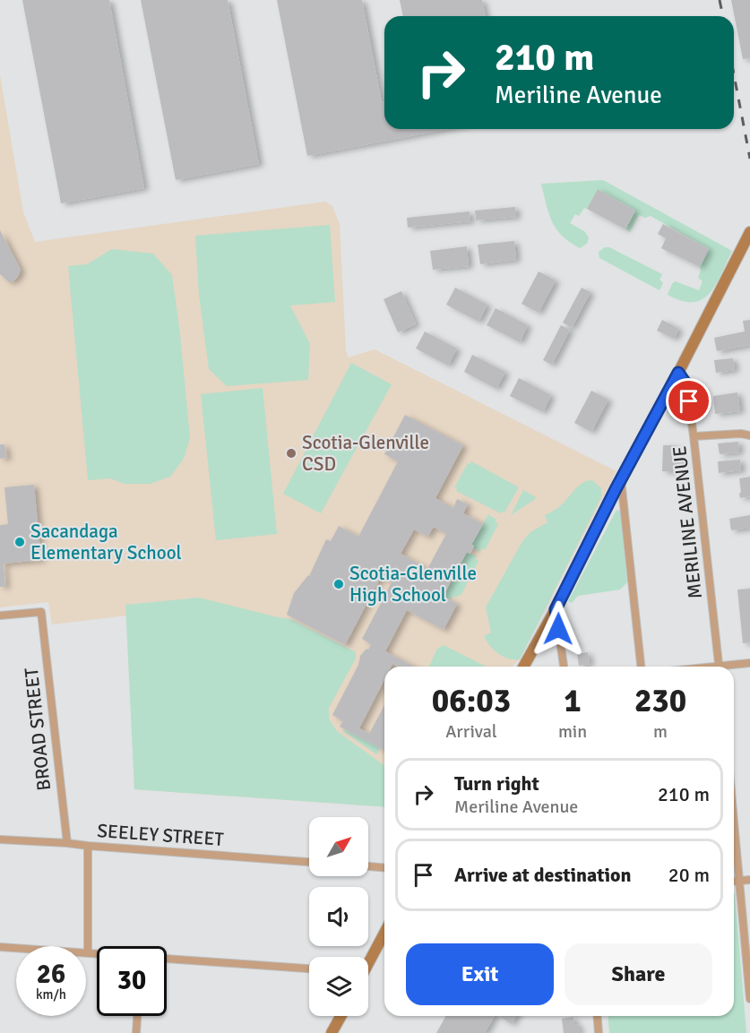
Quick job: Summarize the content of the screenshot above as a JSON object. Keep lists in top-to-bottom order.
{
  "streets": {
    "street": ["MERILINE AVENUE", "BROAD STREET", "SEELEY STREET"]
  },
  "crossings": [
    ["BROAD STREET", "SEELEY STREET"]
  ],
  "places": ["Scotia-Glenville CSD", "Sacandaga Elementary School", "Scotia-Glenville High School"],
  "north": "top right",
  "page": {
    "turn": ["210 m", "Meriline Avenue"],
    "eta": [
      "06:03",
      "Arrival",
      "1",
      "min",
      "230",
      "m"
    ],
    "list": [
      {
        "name": "Turn right",
        "note": "Meriline Avenue",
        "value": "210 m"
      },
      {
        "name": "Arrive at destination",
        "value": "20 m"
      }
    ],
    "buttons": ["Exit", "Share"],
    "speed": "26 km/h",
    "limit": "30"
  }
}
